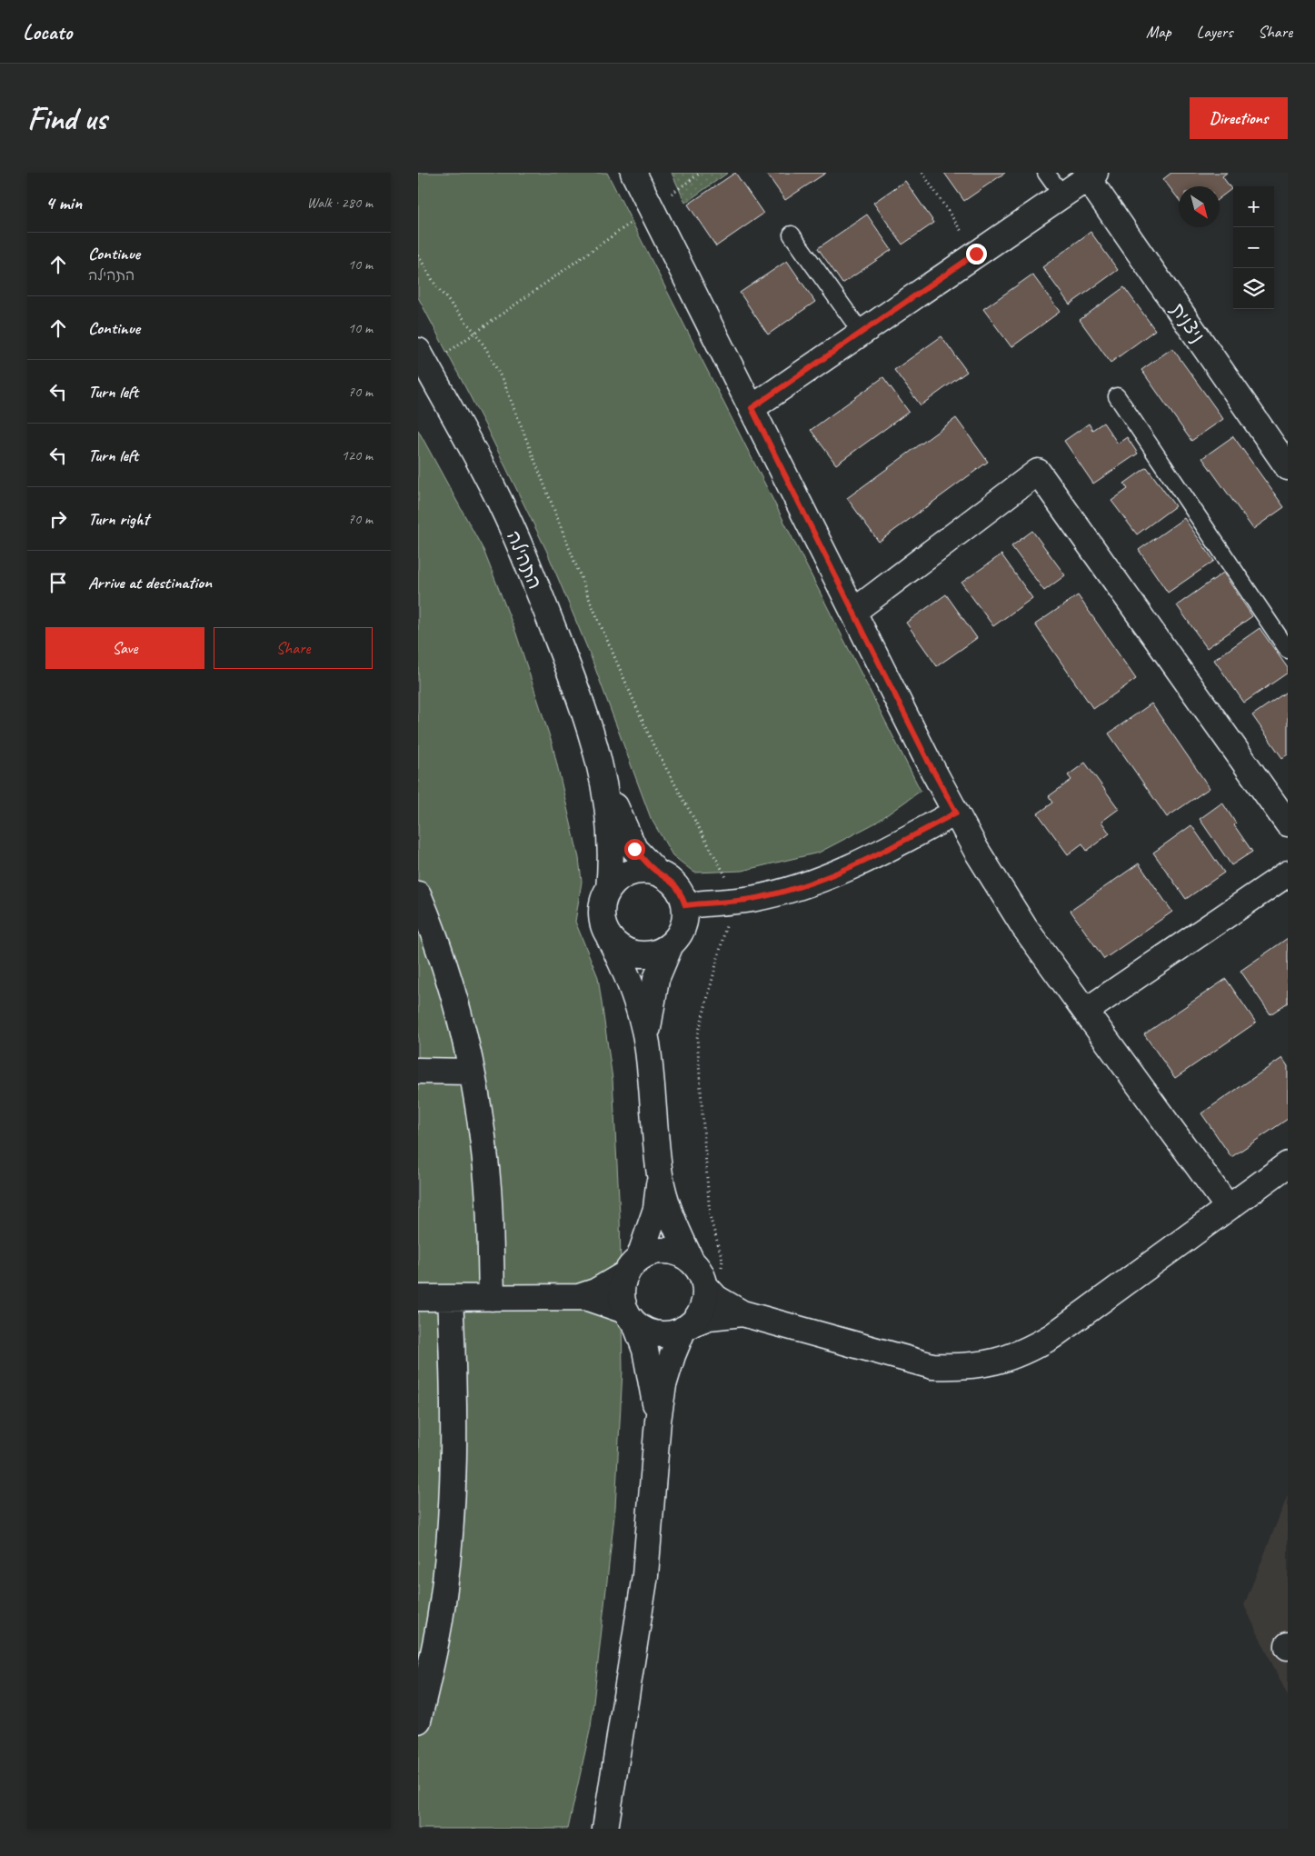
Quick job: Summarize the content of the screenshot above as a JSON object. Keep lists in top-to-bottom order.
{
  "streets": {
    "street": ["ניצנית", "התהילה"]
  },
  "north": "bottom right",
  "page": {
    "header": "Locato",
    "nav": ["Map", "Layers", "Share"],
    "buttons": [
      "Directions",
      ["Save", "Share"]
    ],
    "title": "Find us",
    "heading": ["4 min", "Walk · 280 m"],
    "map_buttons": ["+", "−"],
    "list": [
      ["Continue", "התהילה", "10 m"],
      ["Continue", "10 m"],
      ["Turn left", "70 m"],
      ["Turn left", "120 m"],
      ["Turn right", "70 m"],
      "Arrive at destination"
    ]
  }
}
